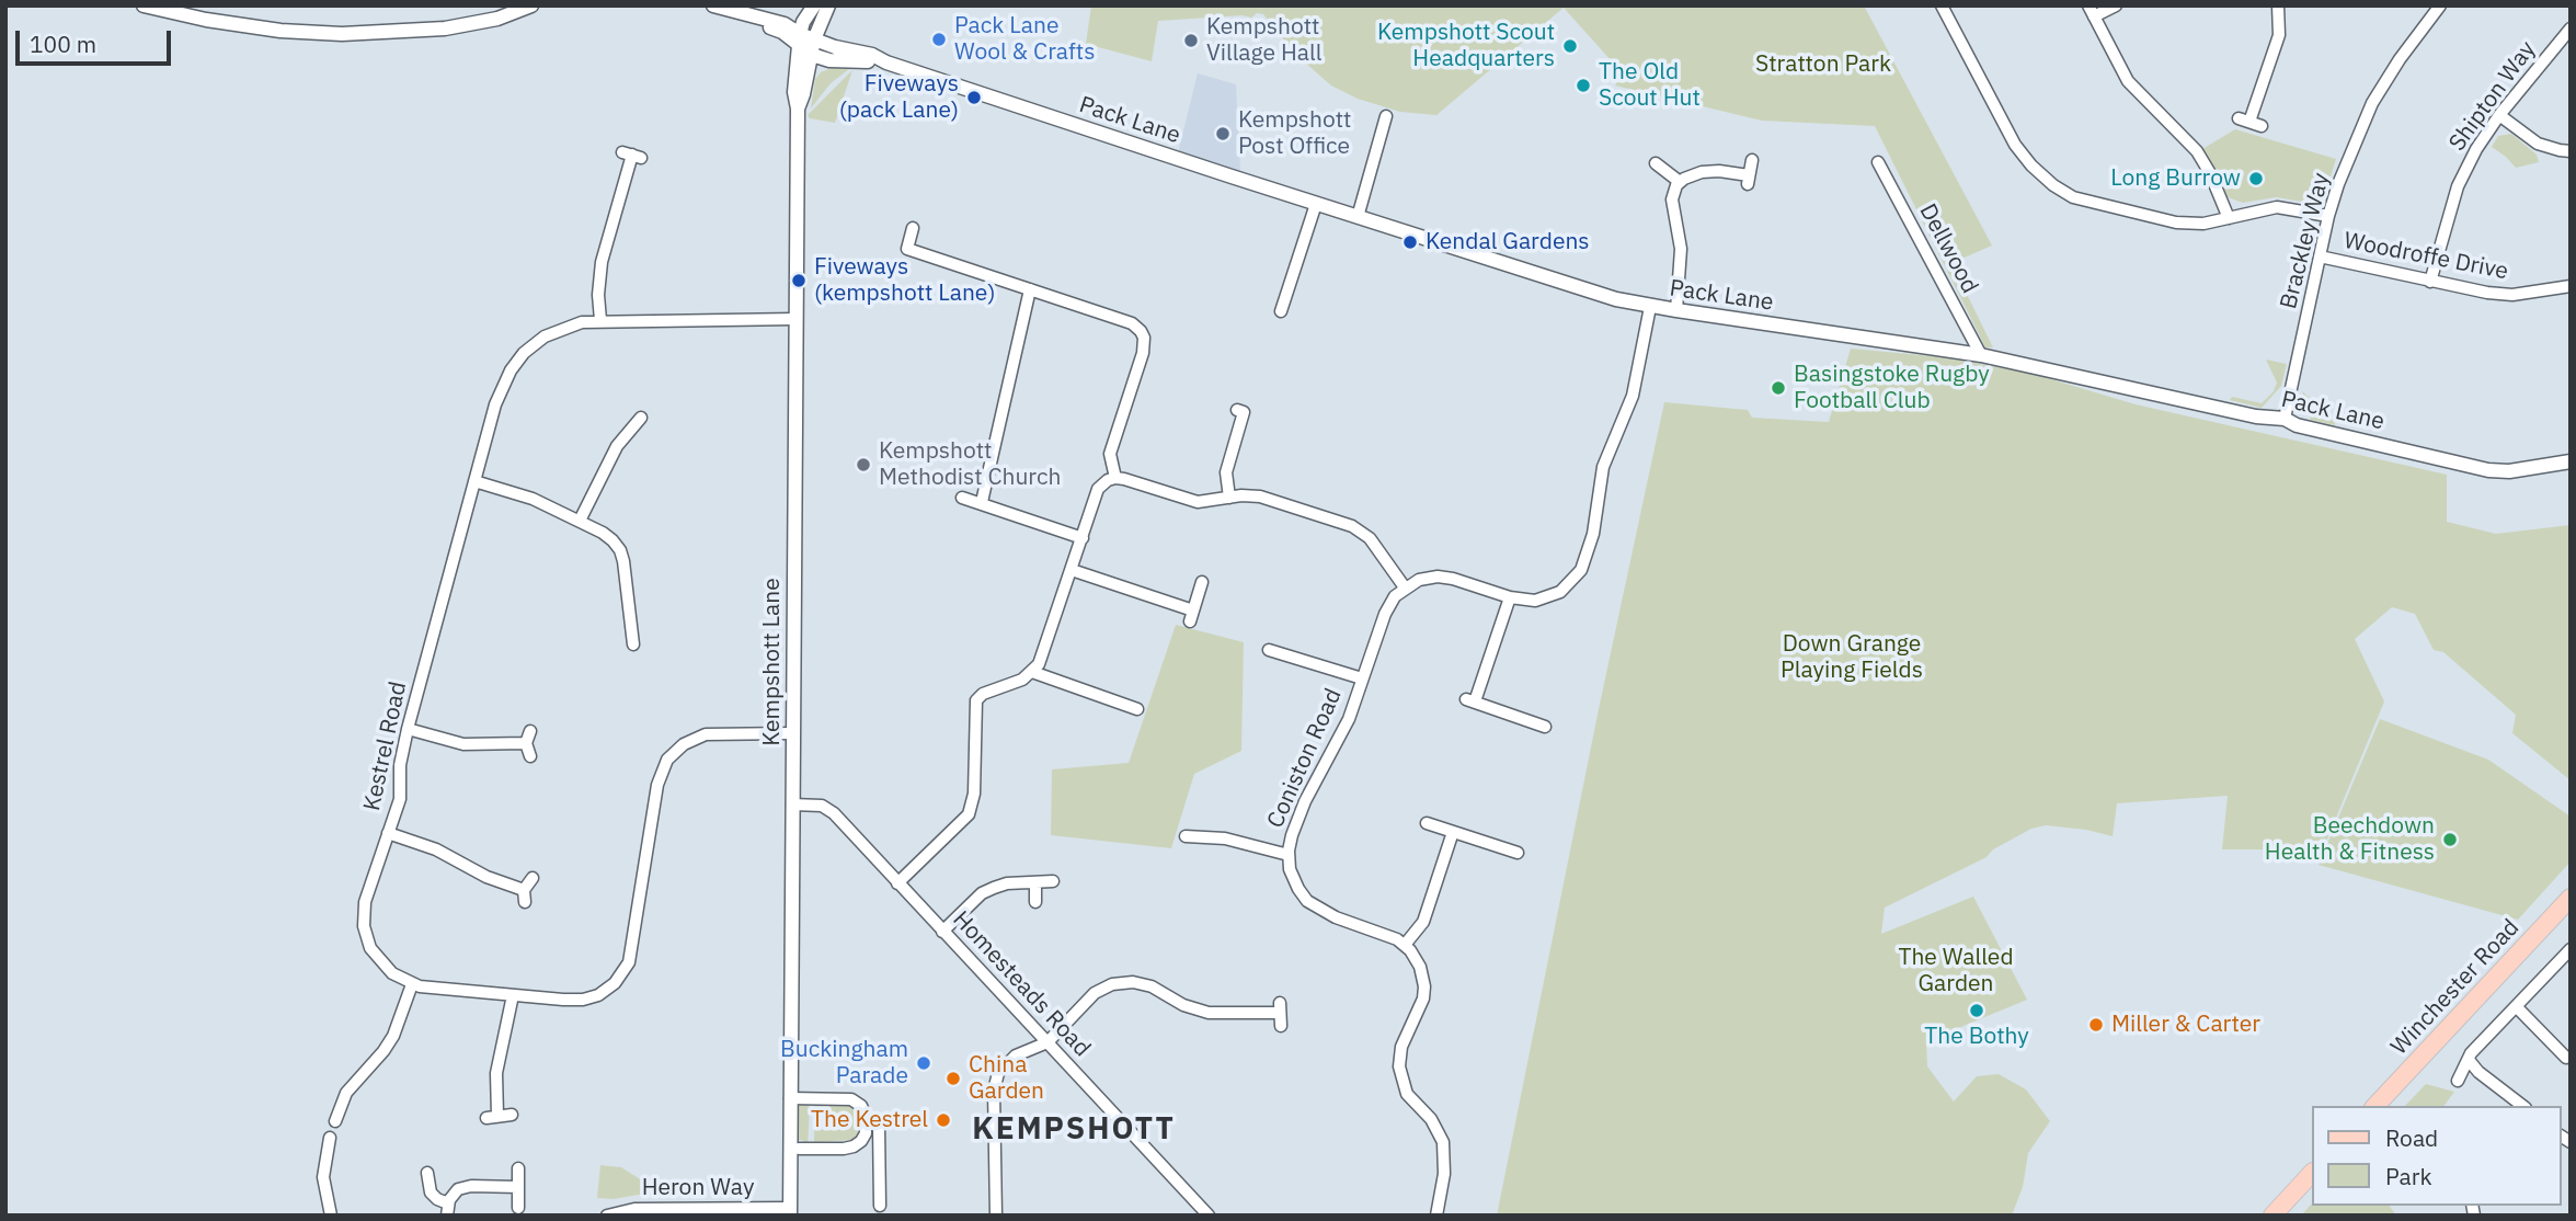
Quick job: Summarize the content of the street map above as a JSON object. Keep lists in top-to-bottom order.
{
  "streets": {
    "main road": ["Winchester Road"],
    "street": [
      "Shipton Way",
      "Pack Lane",
      "Brackley Way",
      "Dellwood",
      "Woodroffe Drive",
      "Kempshott Lane",
      "Kestrel Road",
      "Coniston Road",
      "Homesteads Road",
      "Heron Way"
    ]
  },
  "crossings": [
    ["Shipton Way", "Woodroffe Drive"],
    ["Pack Lane", "Brackley Way"],
    ["Pack Lane", "Dellwood"],
    ["Pack Lane", "Kempshott Lane"],
    ["Brackley Way", "Woodroffe Drive"],
    ["Kempshott Lane", "Kestrel Road"],
    ["Kempshott Lane", "Homesteads Road"],
    ["Kempshott Lane", "Heron Way"]
  ],
  "districts": ["KEMPSHOTT"],
  "parks": ["Stratton Park", "Down Grange Playing Fields", "The Walled Garden"],
  "places": [
    "Pack Lane Wool & Crafts",
    "Kempshott Village Hall",
    "Kempshott Scout Headquarters",
    "The Old Scout Hut",
    "Fiveways (pack Lane)",
    "Kempshott Post Office",
    "Long Burrow",
    "Kendal Gardens",
    "Fiveways (kempshott Lane)",
    "Basingstoke Rugby Football Club",
    "Kempshott Methodist Church",
    "Beechdown Health & Fitness",
    "The Bothy",
    "Miller & Carter",
    "Buckingham Parade",
    "China Garden",
    "The Kestrel"
  ],
  "legend": ["Road", "Park"],
  "scale_bar": "100 m"
}
